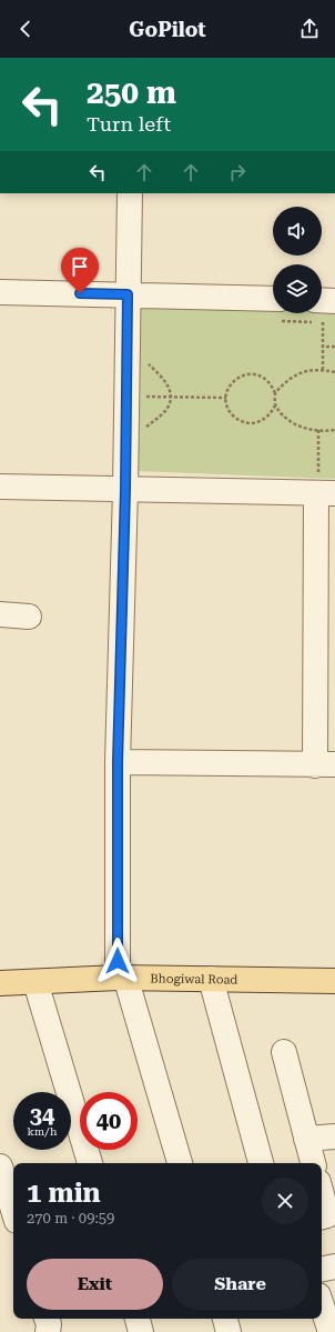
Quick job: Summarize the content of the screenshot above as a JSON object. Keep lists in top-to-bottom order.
{
  "streets": {
    "main road": ["Bhogiwal Road"]
  },
  "page": {
    "header": "GoPilot",
    "turn": ["250 m", "Turn left"],
    "speed": "34 km/h",
    "limit": "40",
    "heading": ["1 min", "270 m · 09:59"],
    "buttons": ["Exit", "Share"]
  }
}
